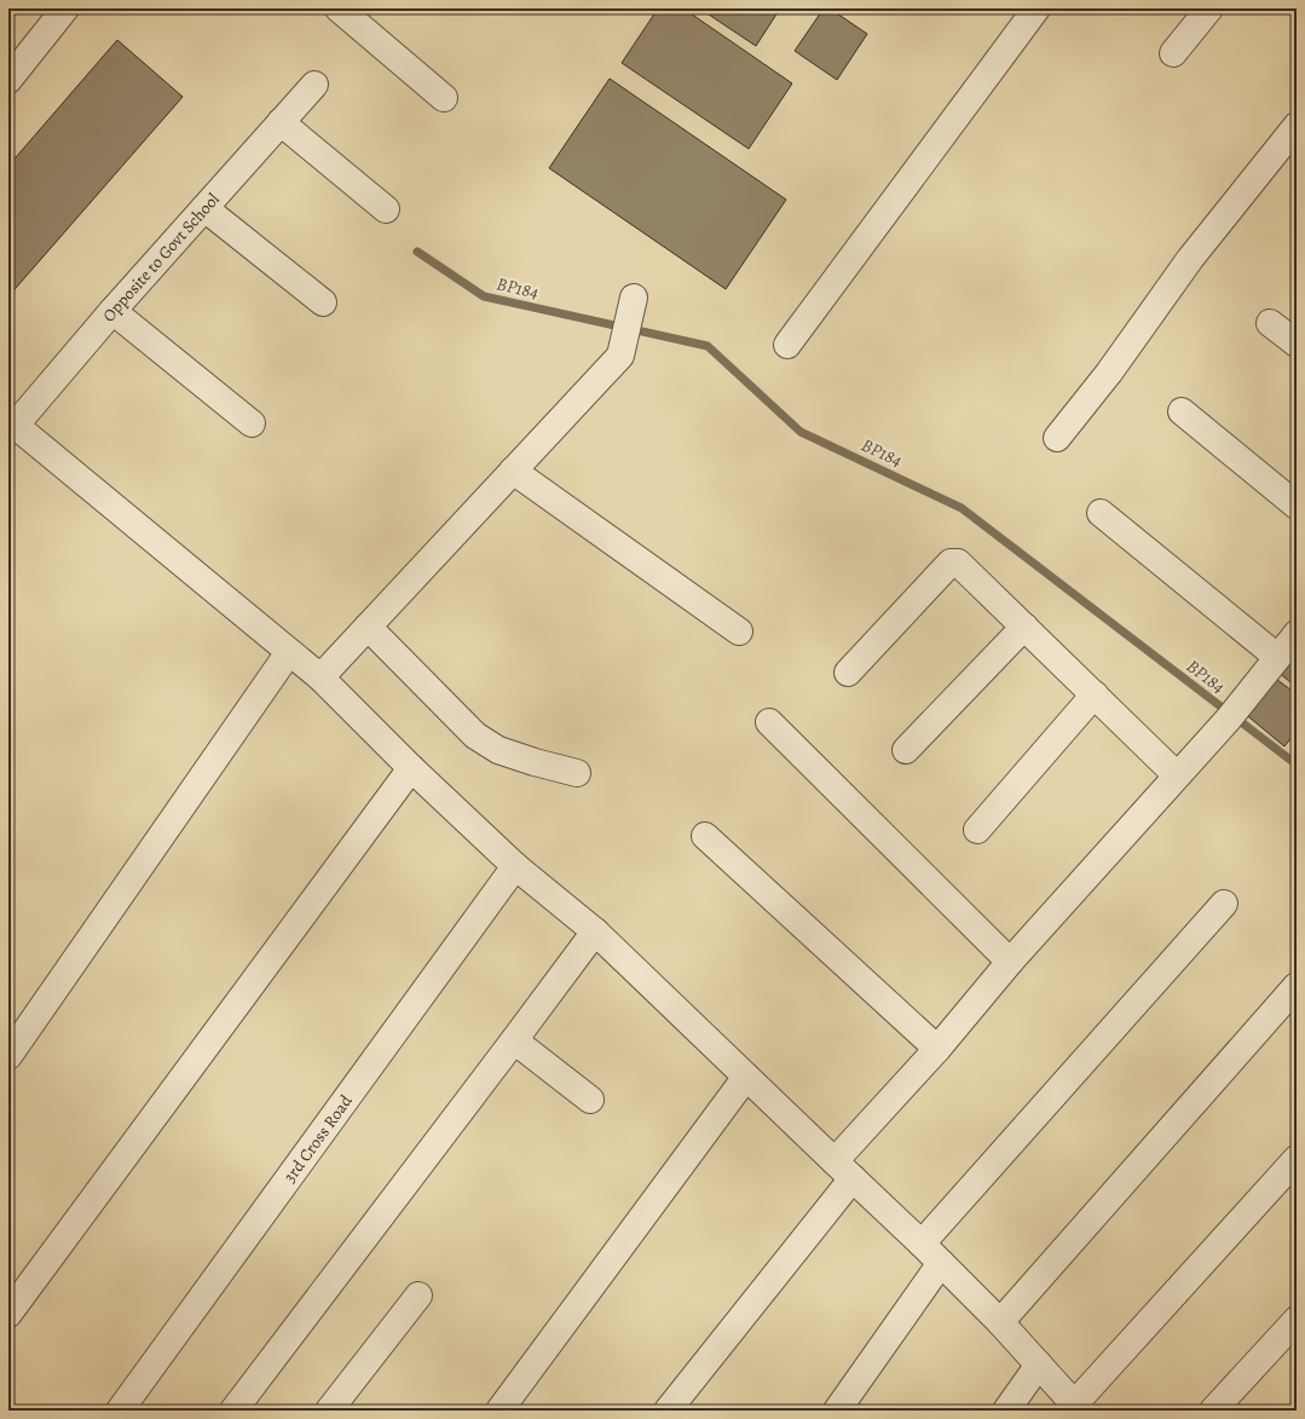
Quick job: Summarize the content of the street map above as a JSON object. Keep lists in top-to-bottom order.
{
  "streets": {
    "street": ["Opposite to Govt School", "3rd Cross Road"]
  },
  "water": ["BP184"]
}
